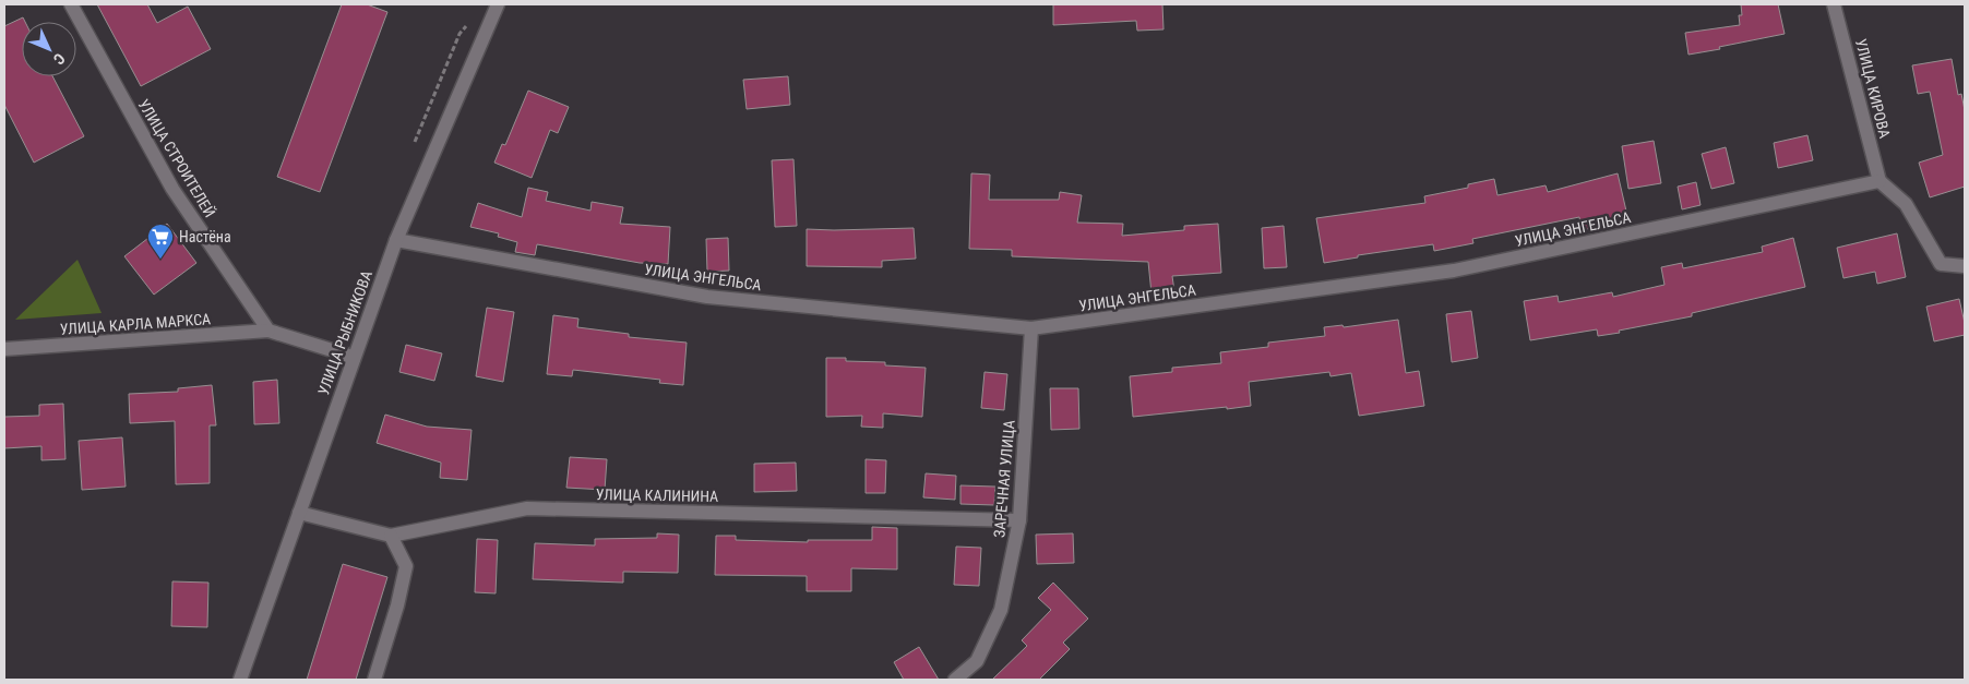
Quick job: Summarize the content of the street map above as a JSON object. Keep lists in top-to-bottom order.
{
  "streets": {
    "street": [
      "УЛИЦА КИРОВА",
      "УЛИЦА СТРОИТЕЛЕЙ",
      "УЛИЦА ЭНГЕЛЬСА",
      "УЛИЦА КАРЛА МАРКСА",
      "УЛИЦА РЫБНИКОВА",
      "ЗАРЕЧНАЯ УЛИЦА",
      "УЛИЦА КАЛИНИНА"
    ]
  },
  "crossings": [
    ["УЛИЦА КИРОВА", "УЛИЦА ЭНГЕЛЬСА"],
    ["УЛИЦА СТРОИТЕЛЕЙ", "УЛИЦА КАРЛА МАРКСА"],
    ["УЛИЦА ЭНГЕЛЬСА", "УЛИЦА РЫБНИКОВА"],
    ["УЛИЦА ЭНГЕЛЬСА", "ЗАРЕЧНАЯ УЛИЦА"],
    ["УЛИЦА РЫБНИКОВА", "УЛИЦА КАЛИНИНА"],
    ["ЗАРЕЧНАЯ УЛИЦА", "УЛИЦА КАЛИНИНА"]
  ],
  "places": {
    "supermarket": ["Настёна"]
  },
  "north": "bottom right"
}
